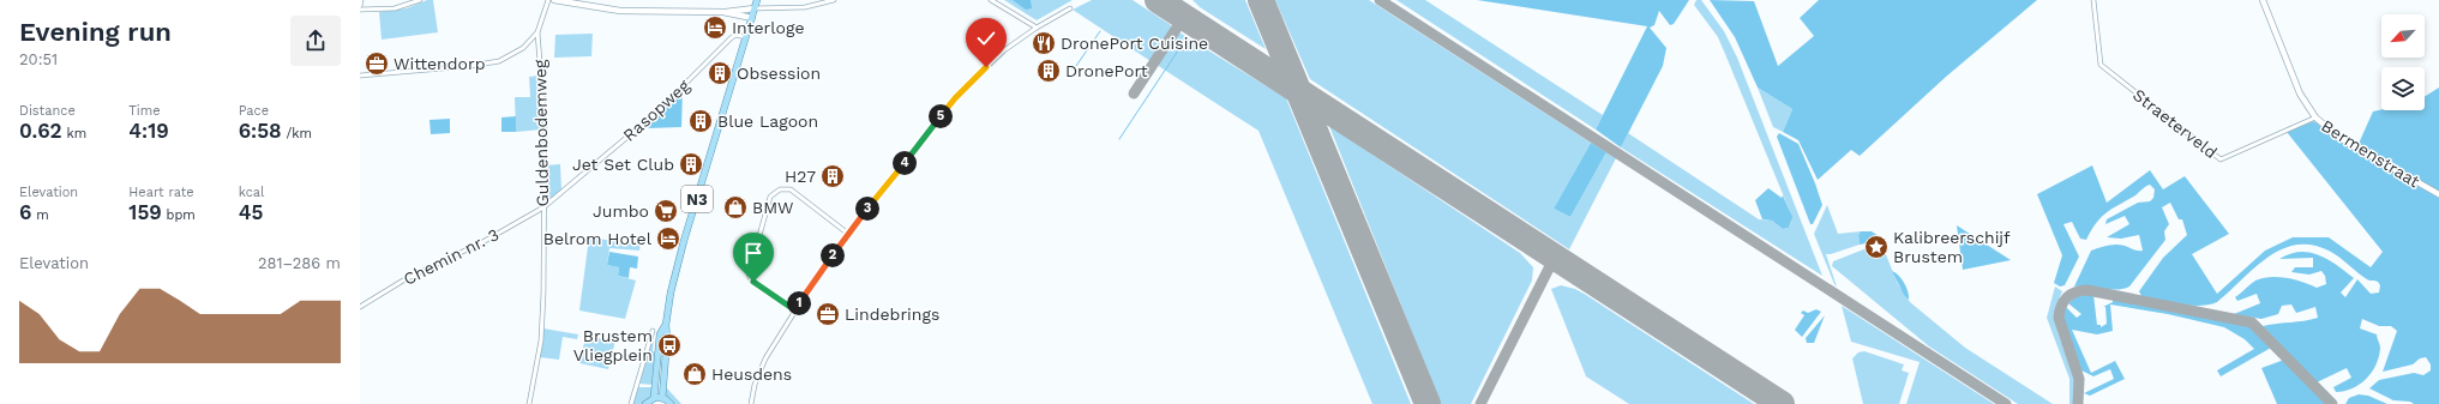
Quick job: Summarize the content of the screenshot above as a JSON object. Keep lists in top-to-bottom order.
{
  "streets": {
    "main road": ["N3"],
    "street": [
      "Rasopweg",
      "Straeterveld",
      "Guldenbodemweg",
      "Bermenstraat",
      "Chemin nr. 3"
    ]
  },
  "crossings": [
    ["Rasopweg", "Guldenbodemweg"],
    ["Rasopweg", "N3"],
    ["Rasopweg", "Chemin nr. 3"],
    ["Straeterveld", "Bermenstraat"],
    ["Guldenbodemweg", "Chemin nr. 3"]
  ],
  "places": {
    "hotel": ["Interloge", "Belrom Hotel"],
    "restaurant": ["DronePort Cuisine"],
    "office": ["Wittendorp", "Lindebrings"],
    "building": [
      "DronePort",
      "Obsession",
      "Blue Lagoon",
      "Jet Set Club",
      "H27"
    ],
    "shop": ["BMW", "Heusdens"],
    "supermarket": ["Jumbo"],
    "place": ["Kalibreerschijf Brustem"],
    "bus stop": ["Brustem Vliegplein"]
  },
  "north": "bottom left",
  "page": {
    "heading": ["Evening run", "20:51"],
    "stats": [
      ["Distance", "0.62 km"],
      ["Time", "4:19"],
      ["Pace", "6:58 /km"],
      ["Elevation", "6 m"],
      ["Heart rate", "159 bpm"],
      ["kcal", "45"]
    ],
    "pins": [
      "5",
      "4",
      "3",
      "2",
      "1"
    ],
    "chart": ["Elevation", "281–286 m"]
  }
}
